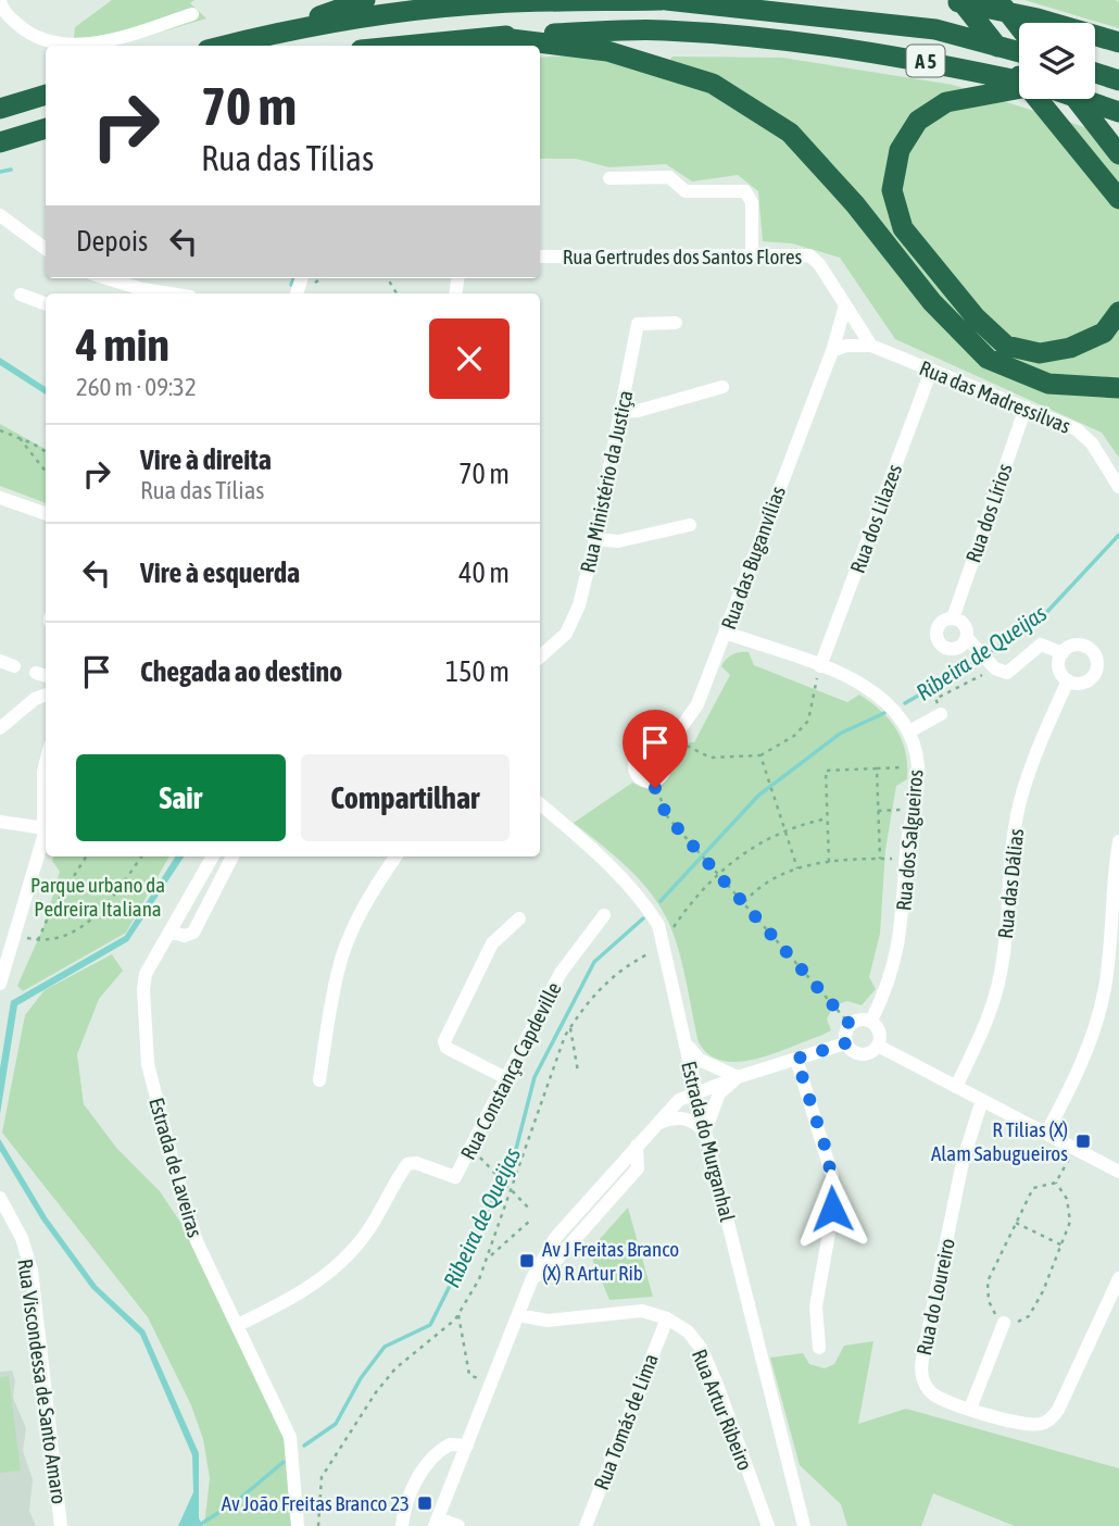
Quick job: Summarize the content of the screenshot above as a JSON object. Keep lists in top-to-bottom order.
{
  "streets": {
    "highway": ["A 5"],
    "street": [
      "Rua Gertrudes dos Santos Flores",
      "Rua das Madressilvas",
      "Rua Ministério da Justiça",
      "Rua dos Lírios",
      "Rua dos Lilazes",
      "Rua das Buganvílias",
      "Rua dos Salgueiros",
      "Rua das Dálias",
      "Rua Constança Capdeville",
      "Estrada do Murganhal",
      "Estrada de Laveiras",
      "Rua do Loureiro",
      "Rua Viscondessa de Santo Amaro",
      "Rua Artur Ribeiro",
      "Rua Tomás de Lima"
    ]
  },
  "crossings": [
    ["Rua Gertrudes dos Santos Flores", "Rua das Madressilvas"],
    ["Rua Gertrudes dos Santos Flores", "Rua das Buganvílias"],
    ["Rua das Madressilvas", "Rua dos Lírios"],
    ["Rua das Madressilvas", "Rua dos Lilazes"],
    ["Rua das Madressilvas", "Rua das Buganvílias"],
    ["Rua dos Lilazes", "Rua dos Salgueiros"],
    ["Rua das Buganvílias", "Rua dos Salgueiros"],
    ["Rua Constança Capdeville", "Estrada de Laveiras"],
    ["Rua Artur Ribeiro", "Rua Tomás de Lima"]
  ],
  "water": ["Ribeira de Queijas"],
  "parks": ["Parque urbano da Pedreira Italiana"],
  "places": {
    "transit": ["R Tilias (X) Alam Sabugueiros", "Av J Freitas Branco (X) R Artur Rib", "Av João Freitas Branco 23"]
  },
  "page": {
    "turn": ["70 m", "Rua das Tílias"],
    "then": "Depois",
    "heading": ["4 min", "260 m · 09:32"],
    "list": [
      {
        "name": "Vire à direita",
        "note": "Rua das Tílias",
        "value": "70 m"
      },
      {
        "name": "Vire à esquerda",
        "value": "40 m"
      },
      {
        "name": "Chegada ao destino",
        "value": "150 m"
      }
    ],
    "buttons": ["Sair", "Compartilhar"]
  }
}
